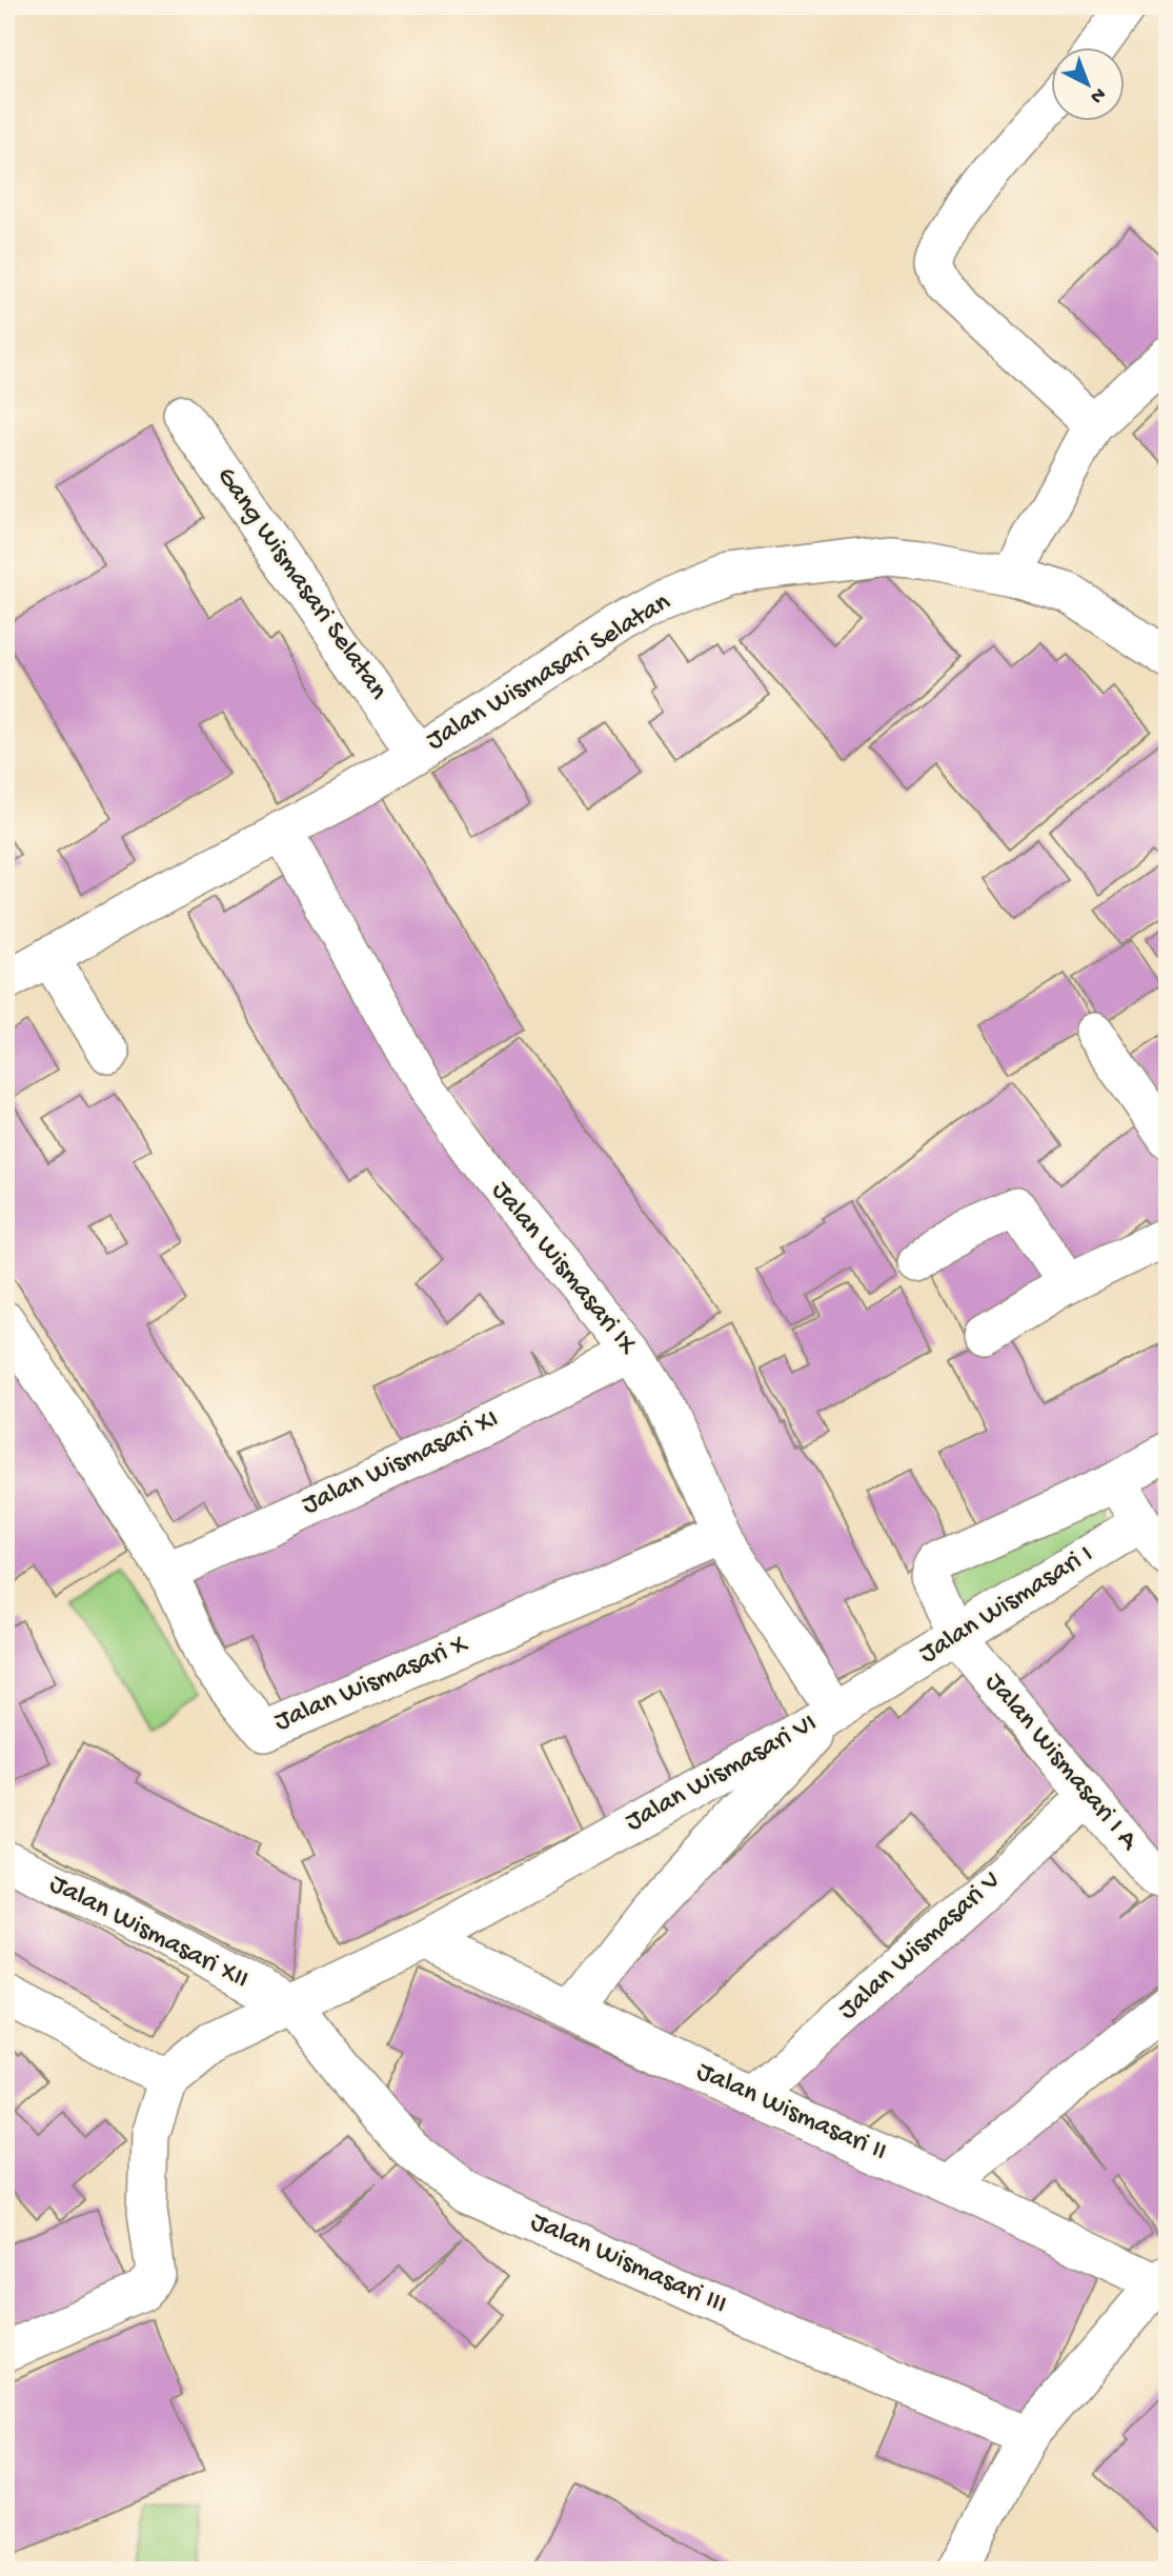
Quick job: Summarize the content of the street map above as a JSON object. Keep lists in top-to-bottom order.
{
  "streets": {
    "street": [
      "Gang Wismasari Selatan",
      "Jalan Wismasari Selatan",
      "Jalan Wismasari IX",
      "Jalan Wismasari XI",
      "Jalan Wismasari I",
      "Jalan Wismasari X",
      "Jalan Wismasari I A",
      "Jalan Wismasari VI",
      "Jalan Wismasari XII",
      "Jalan Wismasari V",
      "Jalan Wismasari II",
      "Jalan Wismasari III"
    ]
  },
  "crossings": [
    ["Gang Wismasari Selatan", "Jalan Wismasari Selatan"],
    ["Jalan Wismasari Selatan", "Jalan Wismasari IX"],
    ["Jalan Wismasari IX", "Jalan Wismasari XI"],
    ["Jalan Wismasari IX", "Jalan Wismasari I"],
    ["Jalan Wismasari IX", "Jalan Wismasari X"],
    ["Jalan Wismasari IX", "Jalan Wismasari VI"],
    ["Jalan Wismasari XI", "Jalan Wismasari X"],
    ["Jalan Wismasari I", "Jalan Wismasari I A"],
    ["Jalan Wismasari I", "Jalan Wismasari VI"],
    ["Jalan Wismasari I A", "Jalan Wismasari V"],
    ["Jalan Wismasari VI", "Jalan Wismasari XII"],
    ["Jalan Wismasari VI", "Jalan Wismasari II"],
    ["Jalan Wismasari VI", "Jalan Wismasari III"],
    ["Jalan Wismasari XII", "Jalan Wismasari III"],
    ["Jalan Wismasari V", "Jalan Wismasari II"]
  ],
  "north": "bottom right"
}
